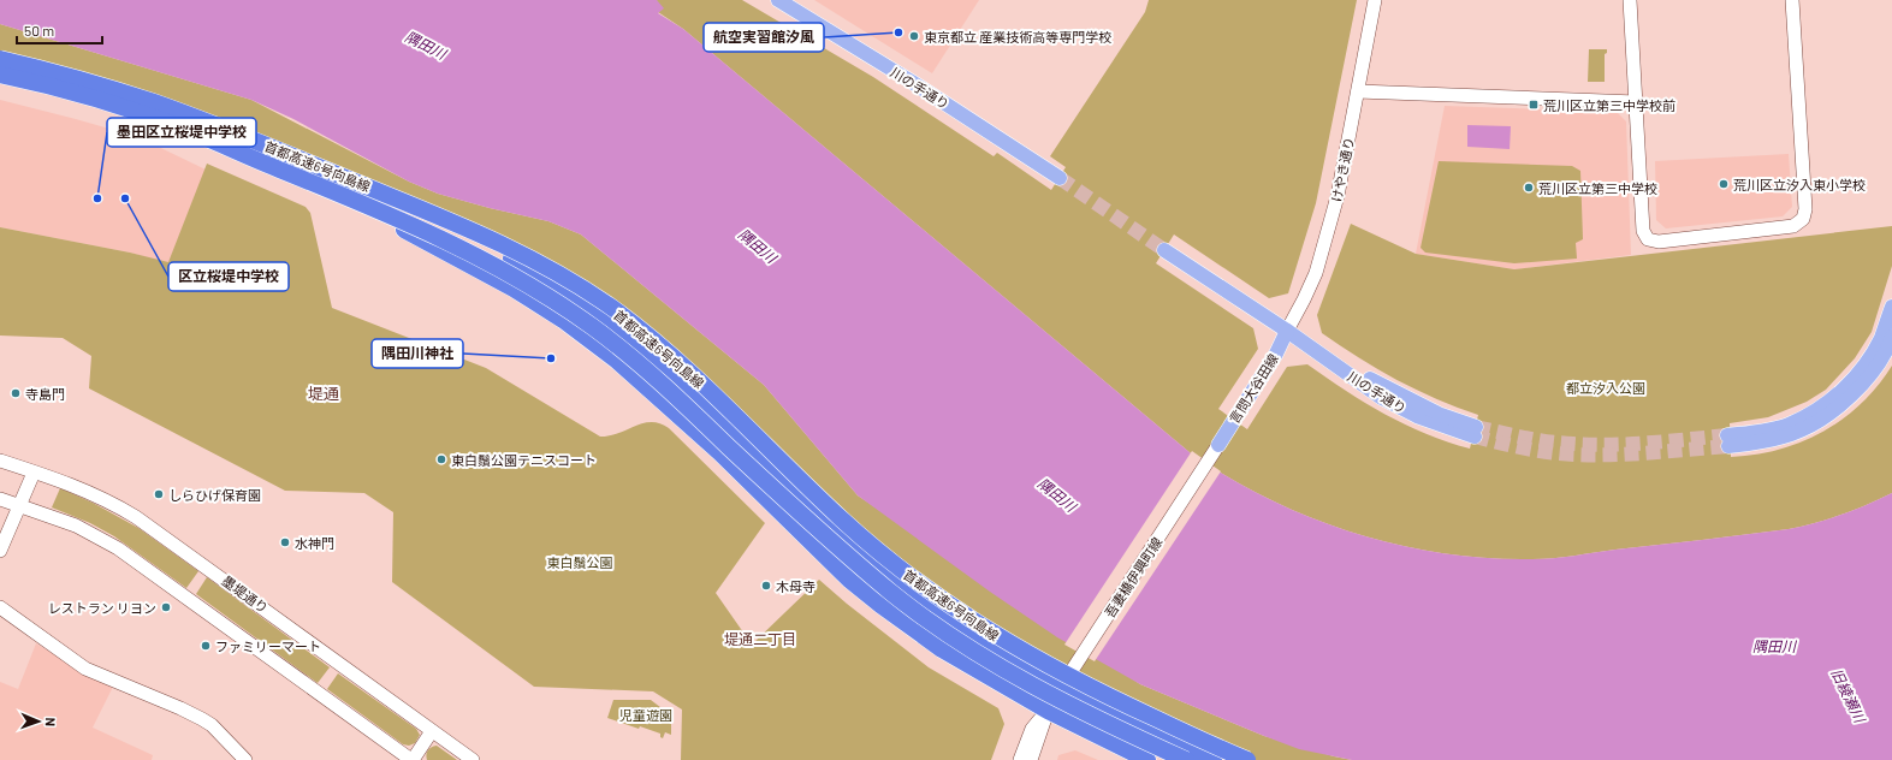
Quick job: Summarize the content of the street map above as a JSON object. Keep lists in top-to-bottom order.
{
  "streets": {
    "highway": ["首都高速6号向島線"],
    "main road": ["川の手通り", "言問大谷田線"],
    "street": ["けやき通り", "吾妻橋伊興町線", "墨堤通り"]
  },
  "crossings": [
    ["川の手通り", "けやき通り"],
    ["川の手通り", "言問大谷田線"],
    ["けやき通り", "言問大谷田線"],
    ["言問大谷田線", "吾妻橋伊興町線"]
  ],
  "districts": ["堤通", "堤通二丁目"],
  "water": ["隅田川", "旧綾瀬川"],
  "parks": ["都立汐入公園", "東白鬚公園", "児童遊園"],
  "places": {
    "other": [
      "航空実習館汐風",
      "東京都立 産業技術高等専門学校",
      "荒川区立汐入東小学校",
      "荒川区立第三中学校",
      "墨田区立桜堤中学校",
      "区立桜堤中学校",
      "隅田川神社",
      "寺島門",
      "東白鬚公園テニスコート",
      "しらひげ保育園",
      "水神門",
      "木母寺",
      "レストラン リヨン",
      "ファミリーマート"
    ],
    "transit": ["荒川区立第三中学校前"]
  },
  "scale_bar": "50 m",
  "north": "right"
}
